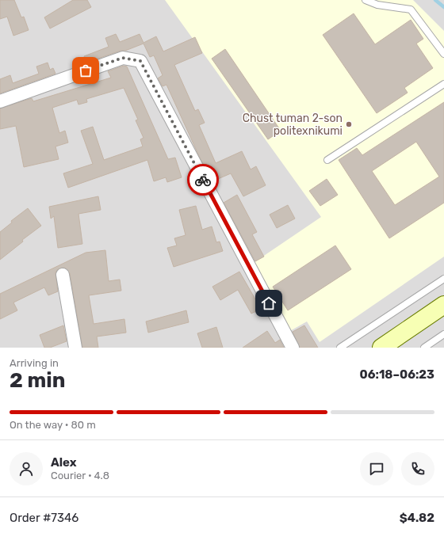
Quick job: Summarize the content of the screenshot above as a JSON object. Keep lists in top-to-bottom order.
{
  "places": ["Chust tuman 2-son politexnikumi"],
  "page": {
    "heading": ["2 min", "Arriving in", "06:18–06:23"],
    "panel": [
      "Alex",
      "Courier · 4.8",
      "Order #7346",
      "$4.82"
    ],
    "bar": "On the way · 80 m"
  }
}
